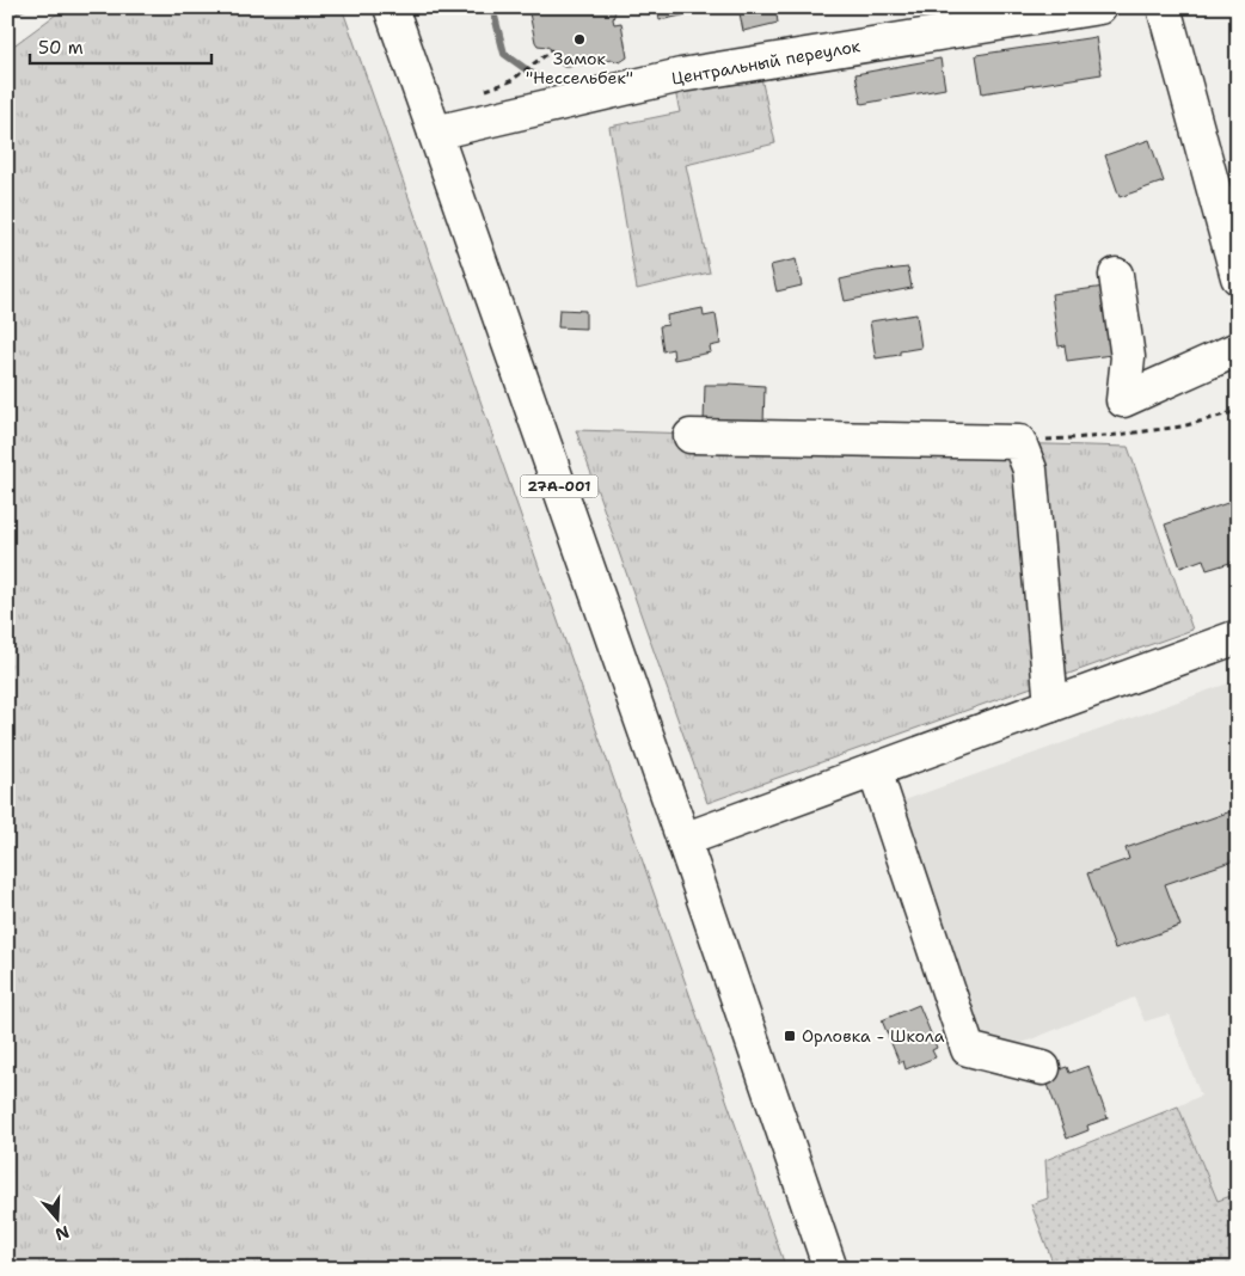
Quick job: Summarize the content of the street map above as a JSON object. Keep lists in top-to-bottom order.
{
  "streets": {
    "street": ["Центральный переулок", "27А-001"]
  },
  "crossings": [
    ["Центральный переулок", "27А-001"]
  ],
  "places": {
    "other": ["Замок \"Нессельбек\""],
    "transit": ["Орловка - Школа"]
  },
  "scale_bar": "50 m",
  "north": "bottom"
}
